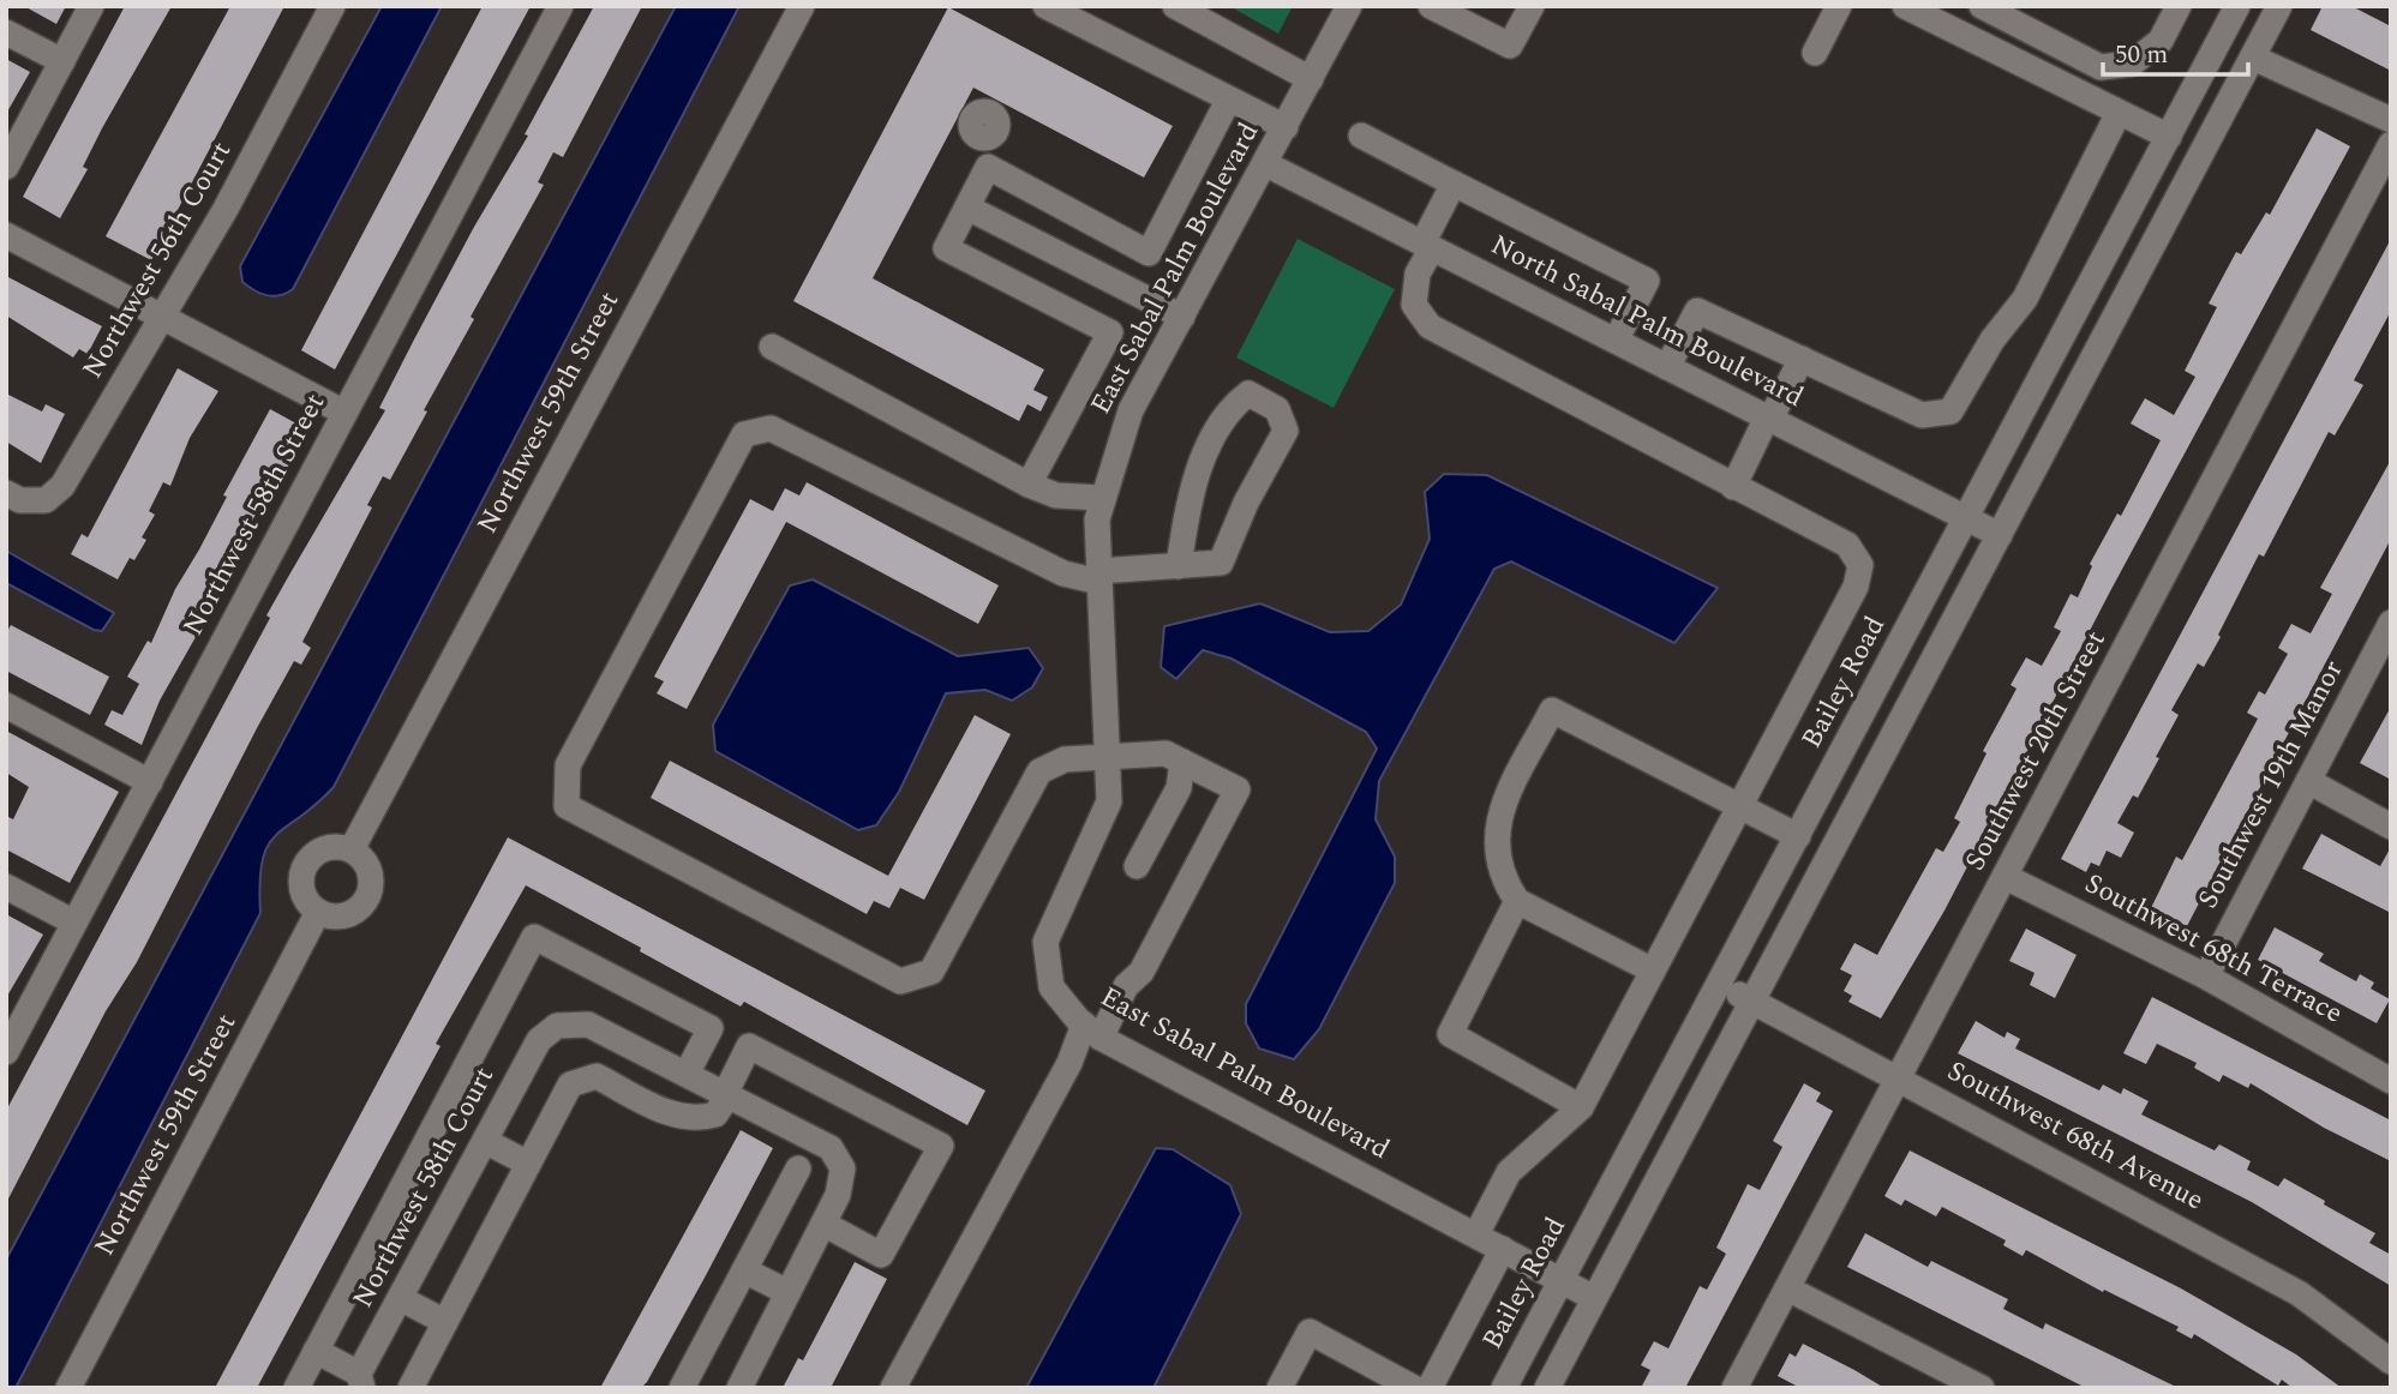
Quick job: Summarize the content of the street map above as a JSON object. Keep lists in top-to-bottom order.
{
  "streets": {
    "street": [
      "Northwest 56th Court",
      "East Sabal Palm Boulevard",
      "North Sabal Palm Boulevard",
      "Northwest 59th Street",
      "Northwest 58th Street",
      "Bailey Road",
      "Southwest 20th Street",
      "Southwest 19th Manor",
      "Southwest 68th Terrace",
      "Southwest 68th Avenue",
      "Northwest 58th Court"
    ]
  },
  "crossings": [
    ["East Sabal Palm Boulevard", "North Sabal Palm Boulevard"],
    ["East Sabal Palm Boulevard", "Bailey Road"],
    ["North Sabal Palm Boulevard", "Bailey Road"],
    ["Bailey Road", "Southwest 68th Avenue"],
    ["Southwest 20th Street", "Southwest 68th Terrace"],
    ["Southwest 20th Street", "Southwest 68th Avenue"],
    ["Southwest 19th Manor", "Southwest 68th Terrace"]
  ],
  "scale_bar": "50 m"
}
